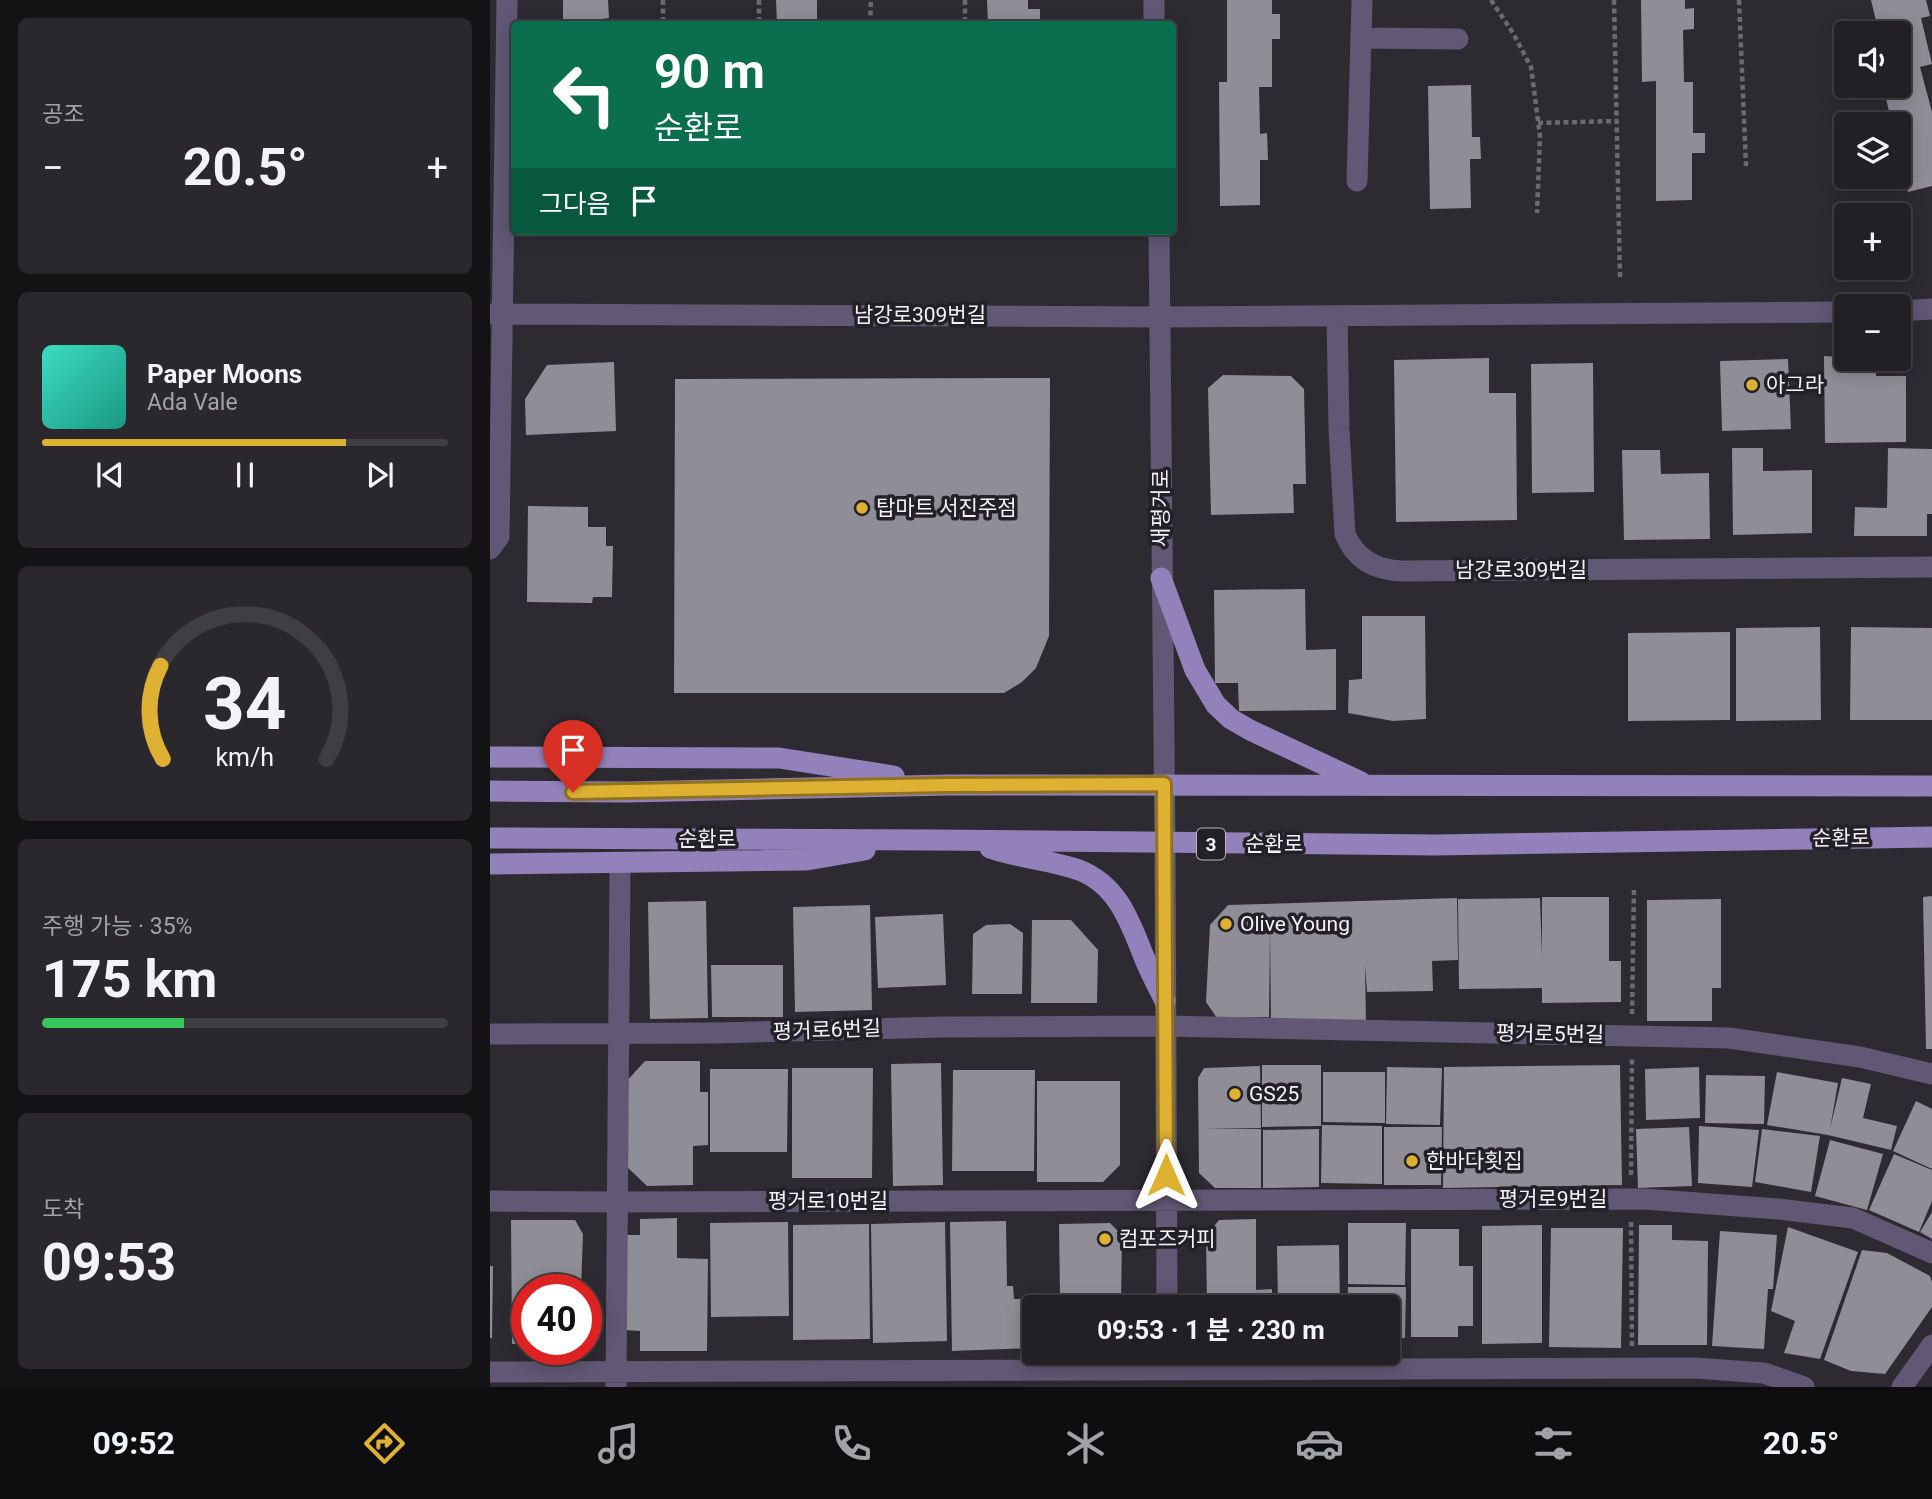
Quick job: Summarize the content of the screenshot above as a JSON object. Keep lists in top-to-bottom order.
{
  "streets": {
    "main road": ["순환로", "3"],
    "street": [
      "남강로309번길",
      "새평거로",
      "평거로6번길",
      "평거로5번길",
      "평거로9번길",
      "평거로10번길"
    ]
  },
  "crossings": [
    ["남강로309번길", "새평거로"],
    ["새평거로", "순환로"],
    ["새평거로", "평거로6번길"],
    ["새평거로", "평거로5번길"],
    ["새평거로", "평거로9번길"],
    ["새평거로", "평거로10번길"],
    ["평거로6번길", "평거로5번길"],
    ["평거로9번길", "평거로10번길"]
  ],
  "places": [
    "아그라",
    "탑마트 서진주점",
    "Olive Young",
    "GS25",
    "한바다횟집",
    "컴포즈커피"
  ],
  "page": {
    "tile": [
      "공조",
      ["주행 가능 · 35%", "175 km"],
      ["도착", "09:53"]
    ],
    "map_buttons": ["+", "−"],
    "turn": ["90 m", "순환로"],
    "heat": ["−", "20.5°", "+"],
    "then": "그다음",
    "song": ["Paper Moons", "Ada Vale"],
    "limit": "40",
    "trip": "09:53 · 1 분 · 230 m",
    "tabs": ["09:52", "20.5°"],
    "gauge": ["34", "km/h"]
  }
}
